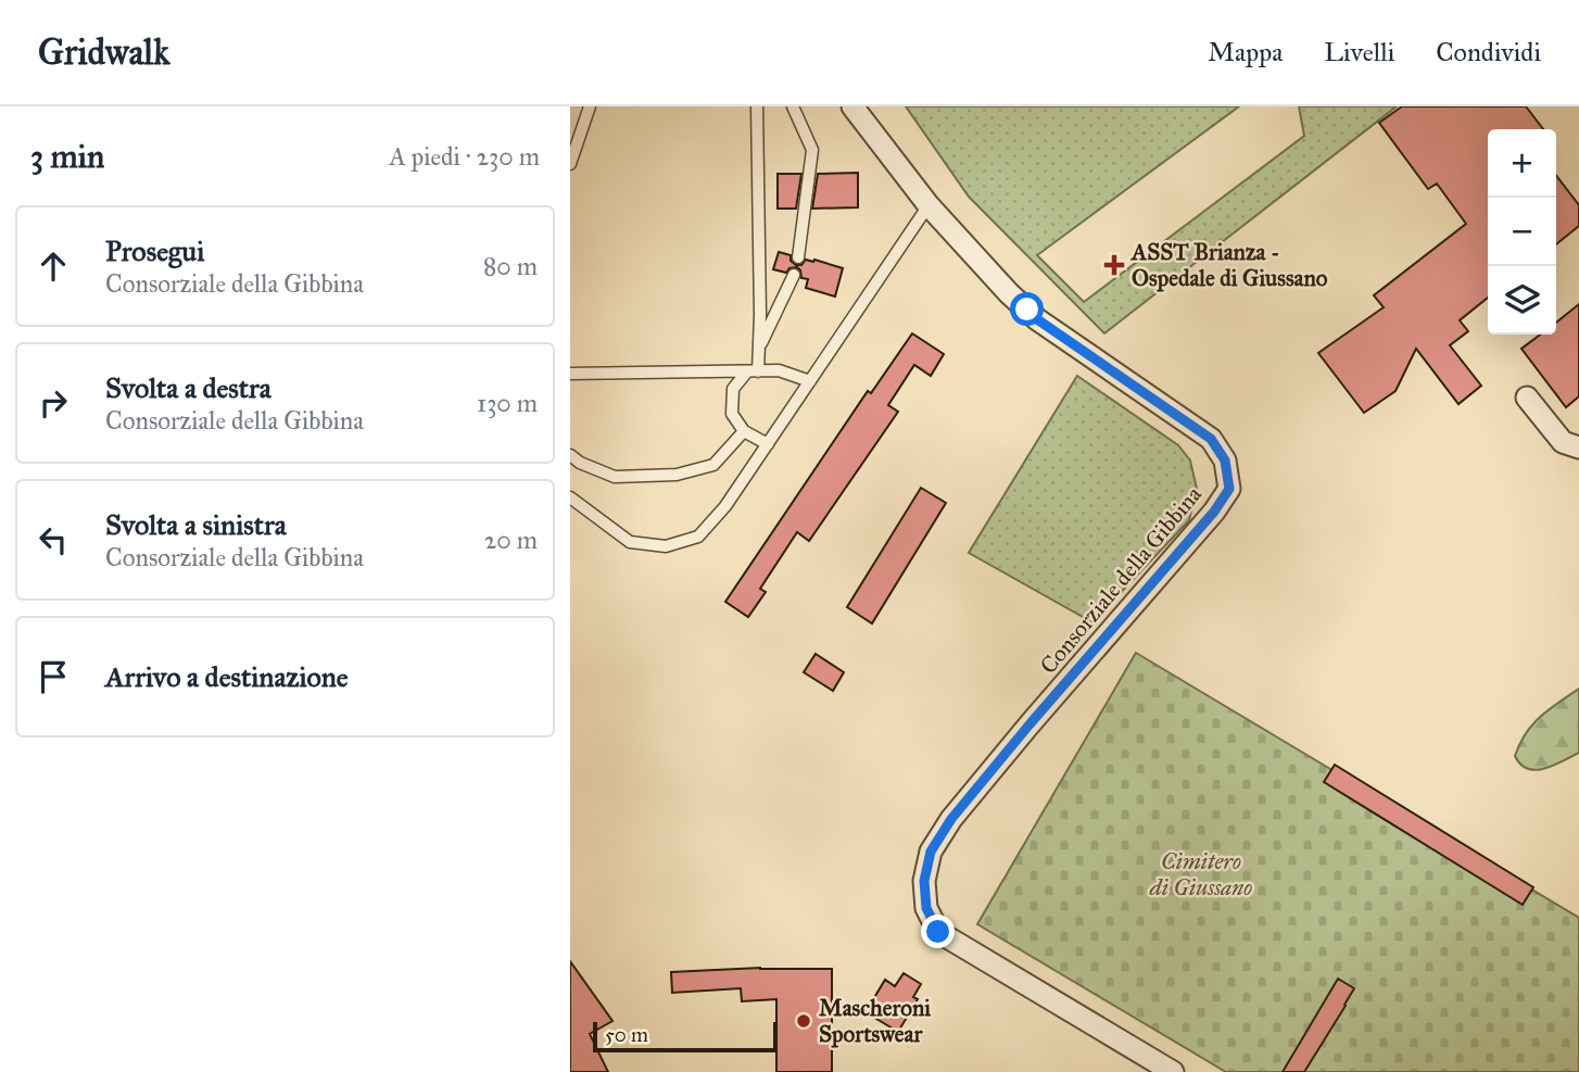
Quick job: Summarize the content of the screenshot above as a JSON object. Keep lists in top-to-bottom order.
{
  "streets": {
    "street": ["Consorziale della Gibbina"]
  },
  "parks": ["Cimitero di Giussano"],
  "places": {
    "health": ["ASST Brianza - Ospedale di Giussano"],
    "other": ["Mascheroni Sportswear"]
  },
  "scale_bar": "50 m",
  "page": {
    "header": "Gridwalk",
    "nav": ["Mappa", "Livelli", "Condividi"],
    "heading": ["3 min", "A piedi · 230 m"],
    "map_buttons": ["+", "−"],
    "list": [
      ["Prosegui", "Consorziale della Gibbina", "80 m"],
      ["Svolta a destra", "Consorziale della Gibbina", "130 m"],
      ["Svolta a sinistra", "Consorziale della Gibbina", "20 m"],
      "Arrivo a destinazione"
    ],
    "scale": "50 m"
  }
}
